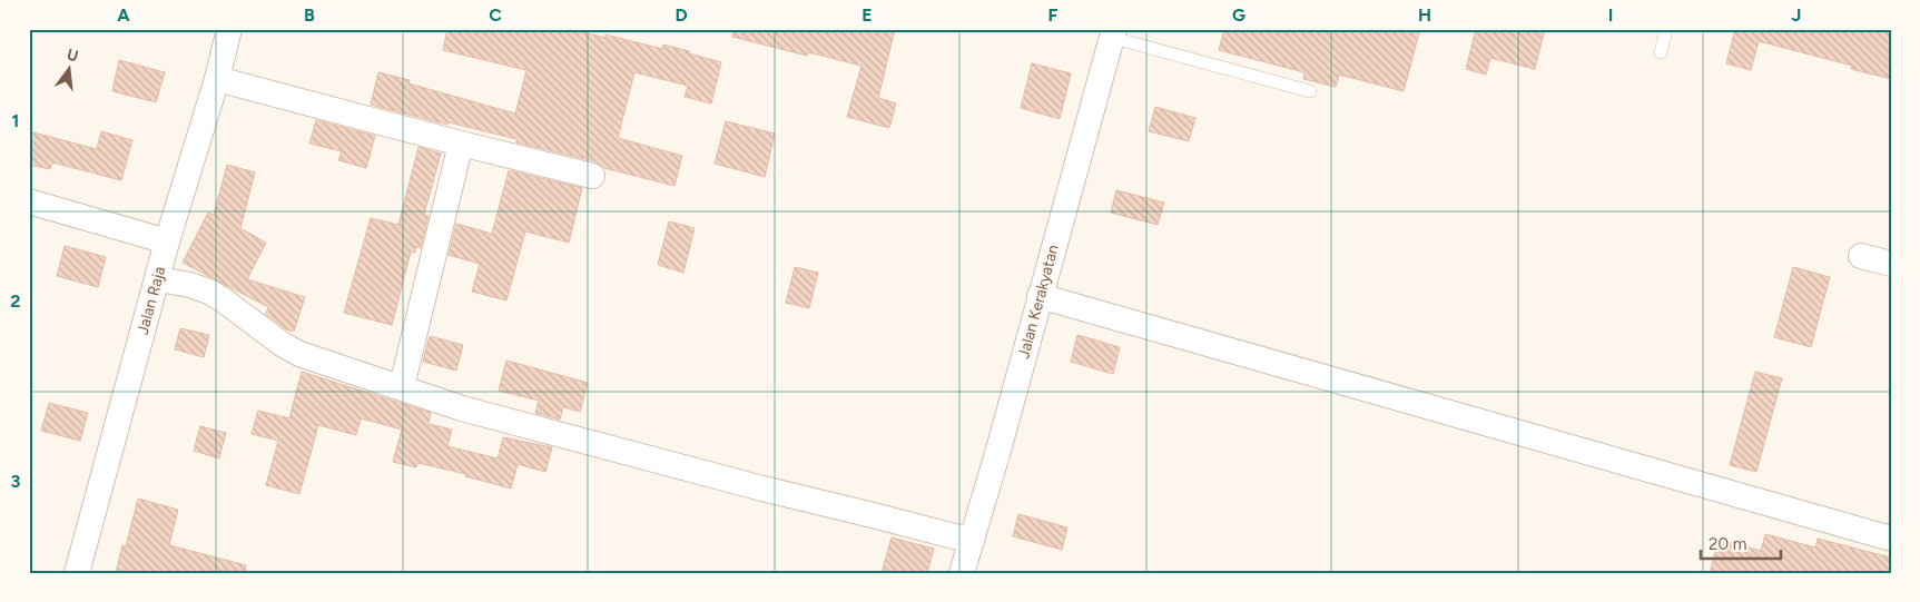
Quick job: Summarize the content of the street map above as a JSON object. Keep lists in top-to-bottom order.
{
  "streets": {
    "street": ["Jalan Raja", "Jalan Kerakyatan"]
  },
  "scale_bar": "20 m",
  "north": "top",
  "grid": {
    "columns": [
      "A",
      "B",
      "C",
      "D",
      "E",
      "F",
      "G",
      "H",
      "I",
      "J"
    ],
    "rows": ["1", "2", "3"]
  }
}
